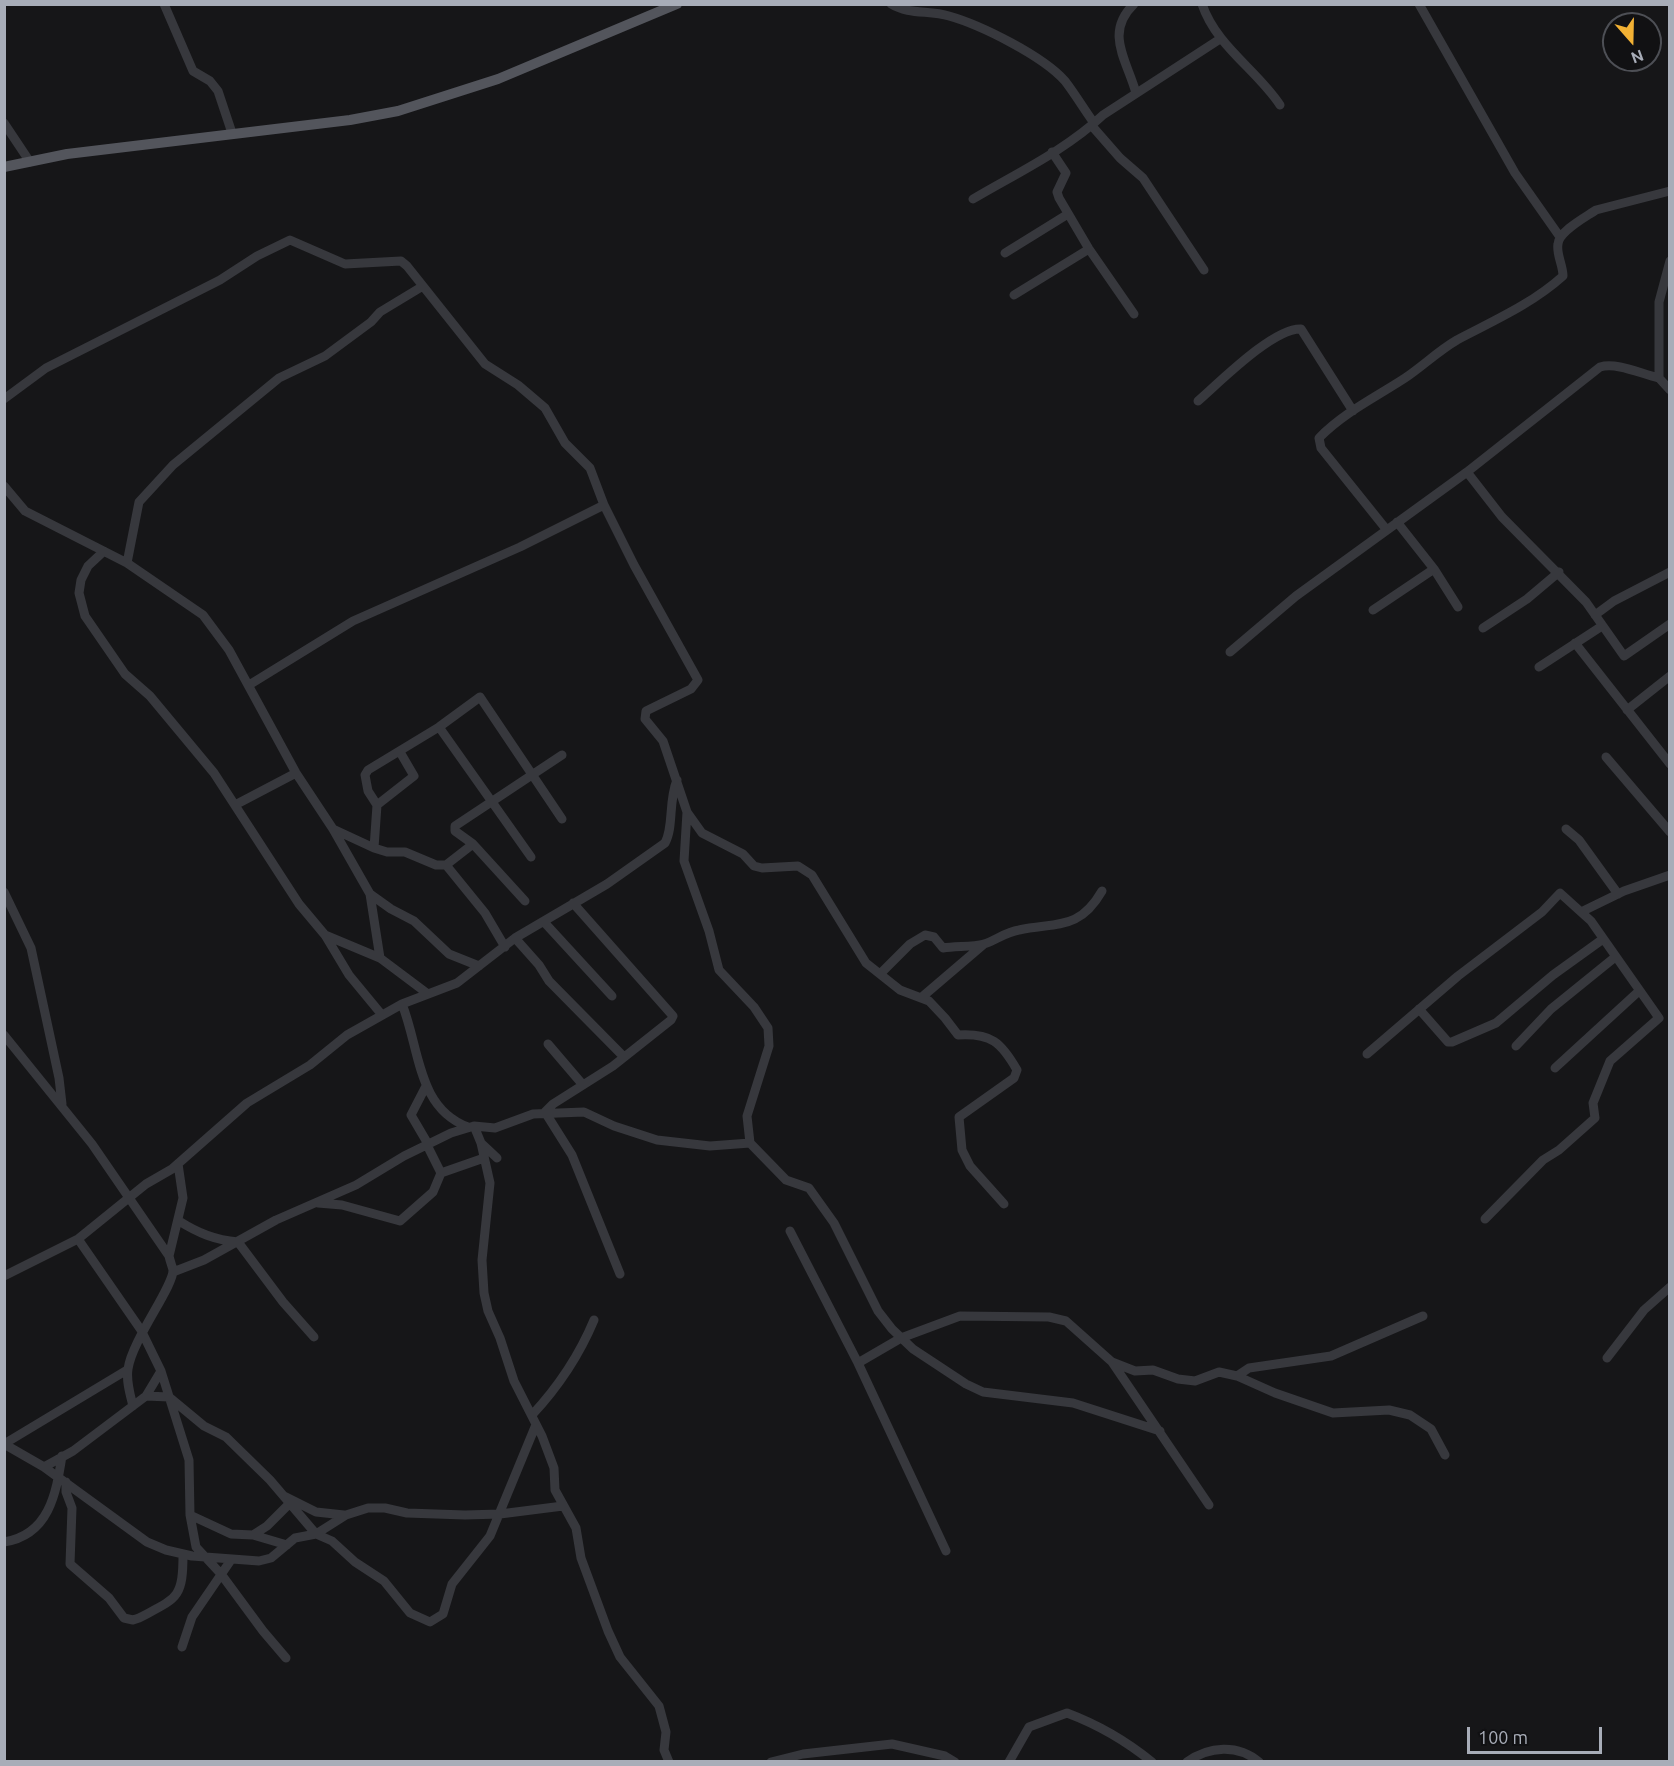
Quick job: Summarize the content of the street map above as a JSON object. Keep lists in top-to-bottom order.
{
  "scale_bar": "100 m",
  "north": "bottom"
}
